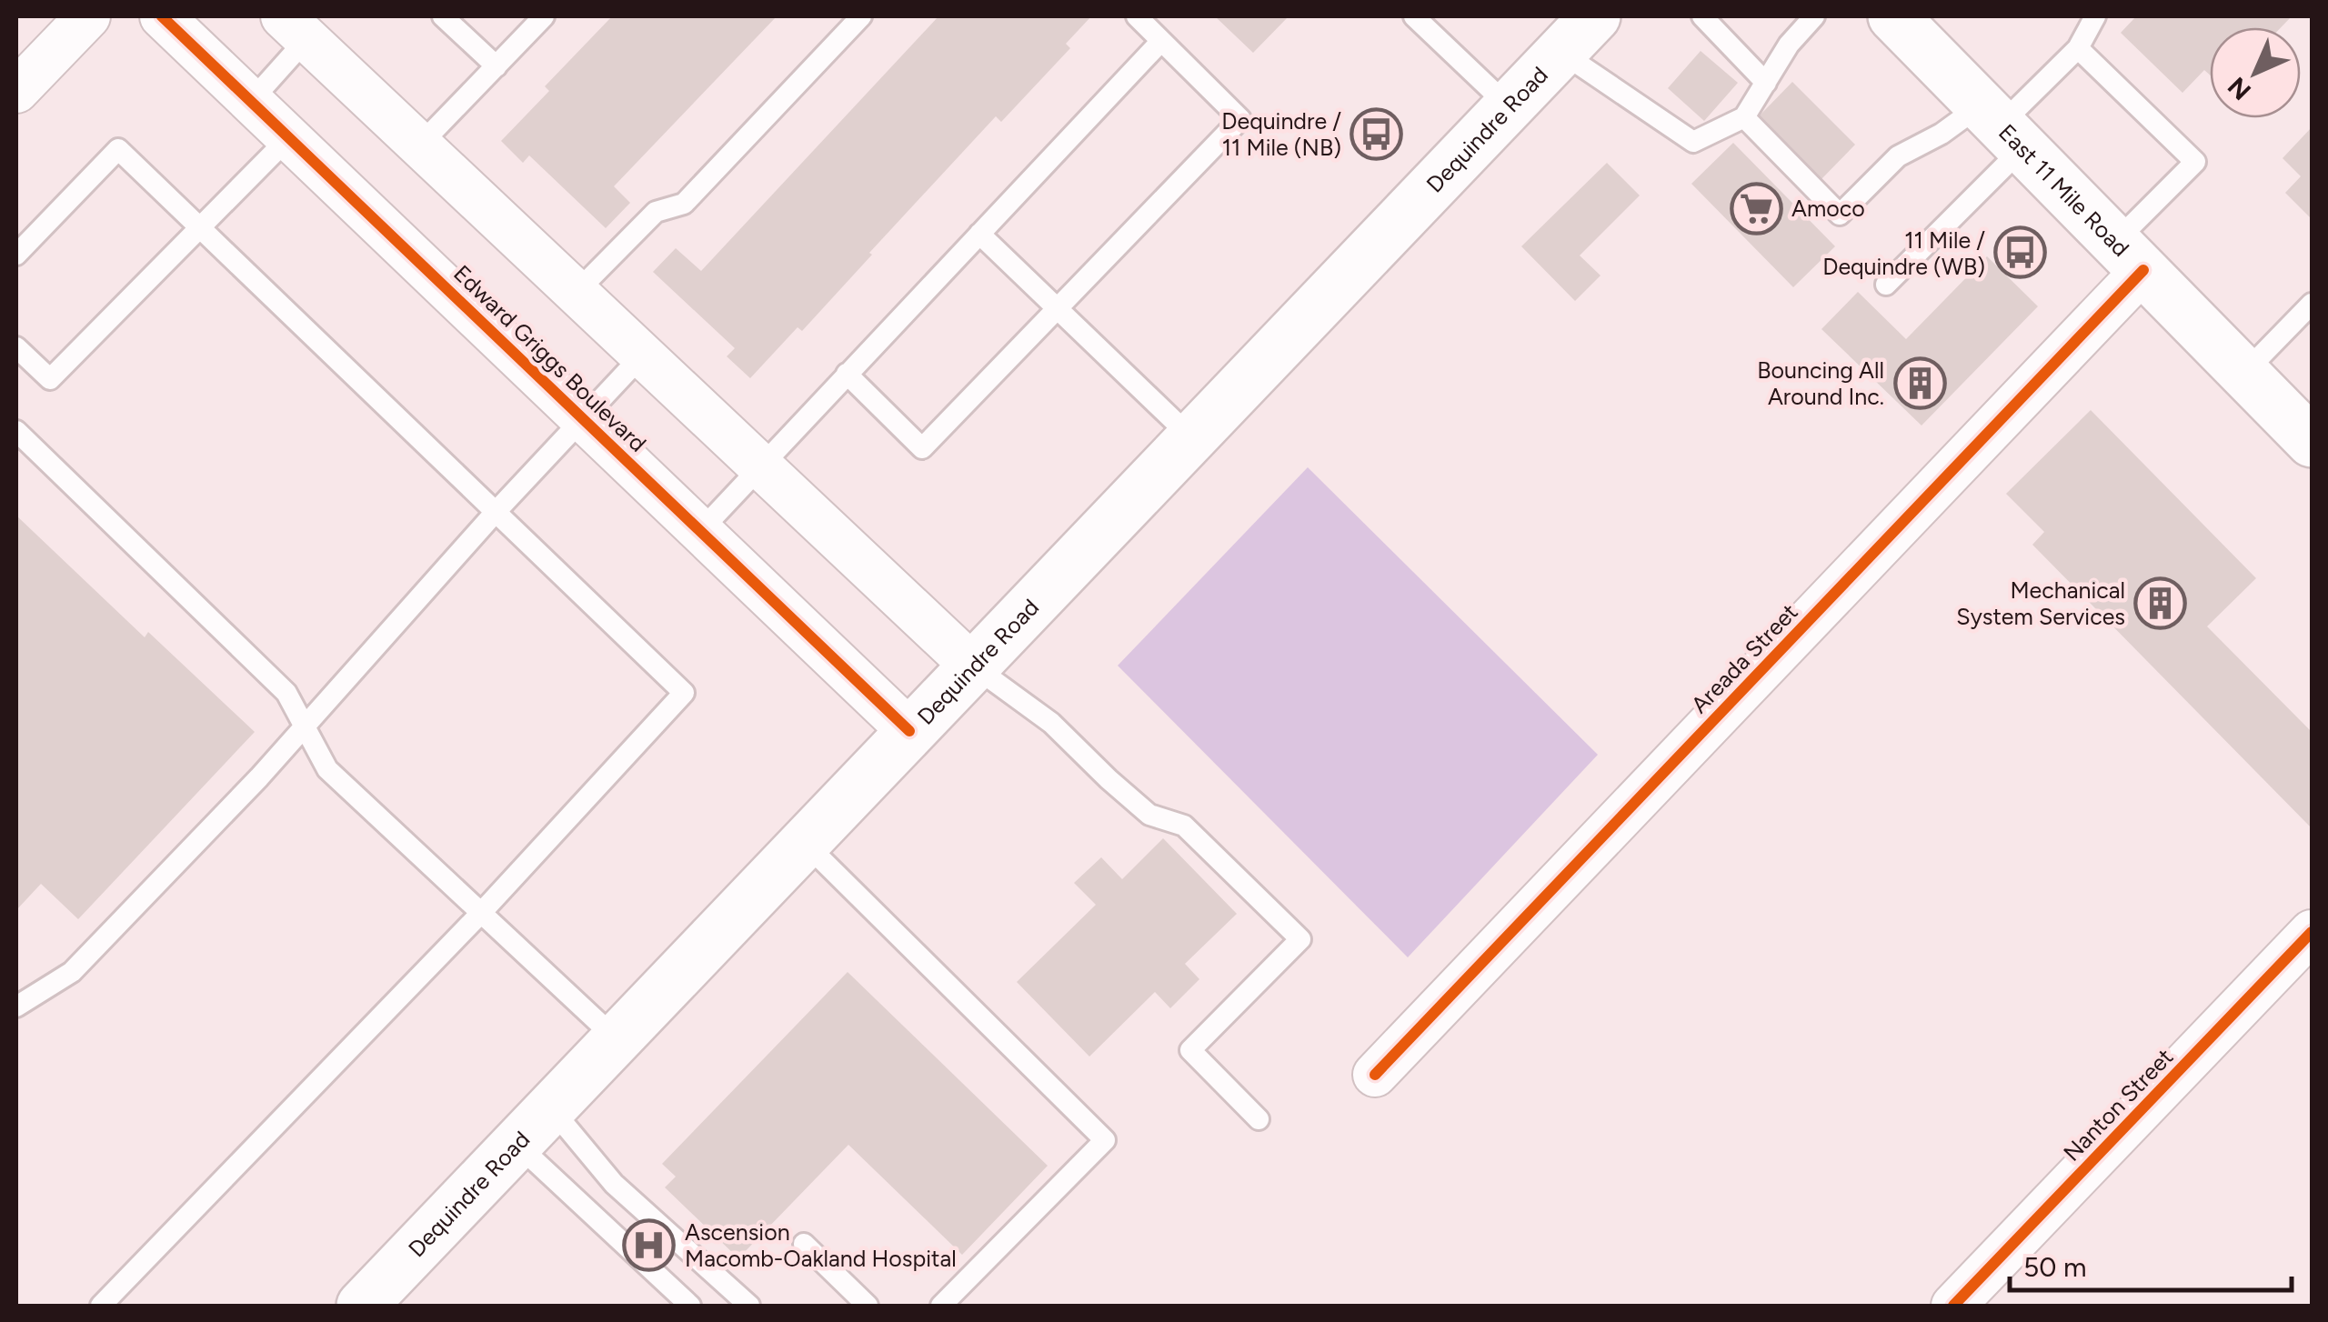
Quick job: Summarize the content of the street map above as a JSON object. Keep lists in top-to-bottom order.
{
  "streets": {
    "main road": ["Dequindre Road", "East 11 Mile Road"],
    "street": ["Edward Griggs Boulevard", "Areada Street", "Nanton Street"]
  },
  "crossings": [
    ["Dequindre Road", "Edward Griggs Boulevard"],
    ["East 11 Mile Road", "Areada Street"]
  ],
  "places": {
    "bus stop": ["Dequindre / 11 Mile (NB)", "11 Mile / Dequindre (WB)"],
    "supermarket": ["Amoco"],
    "building": ["Bouncing All Around Inc.", "Mechanical System Services"],
    "hospital": ["Ascension Macomb-Oakland Hospital"]
  },
  "scale_bar": "50 m",
  "north": "bottom left"
}
